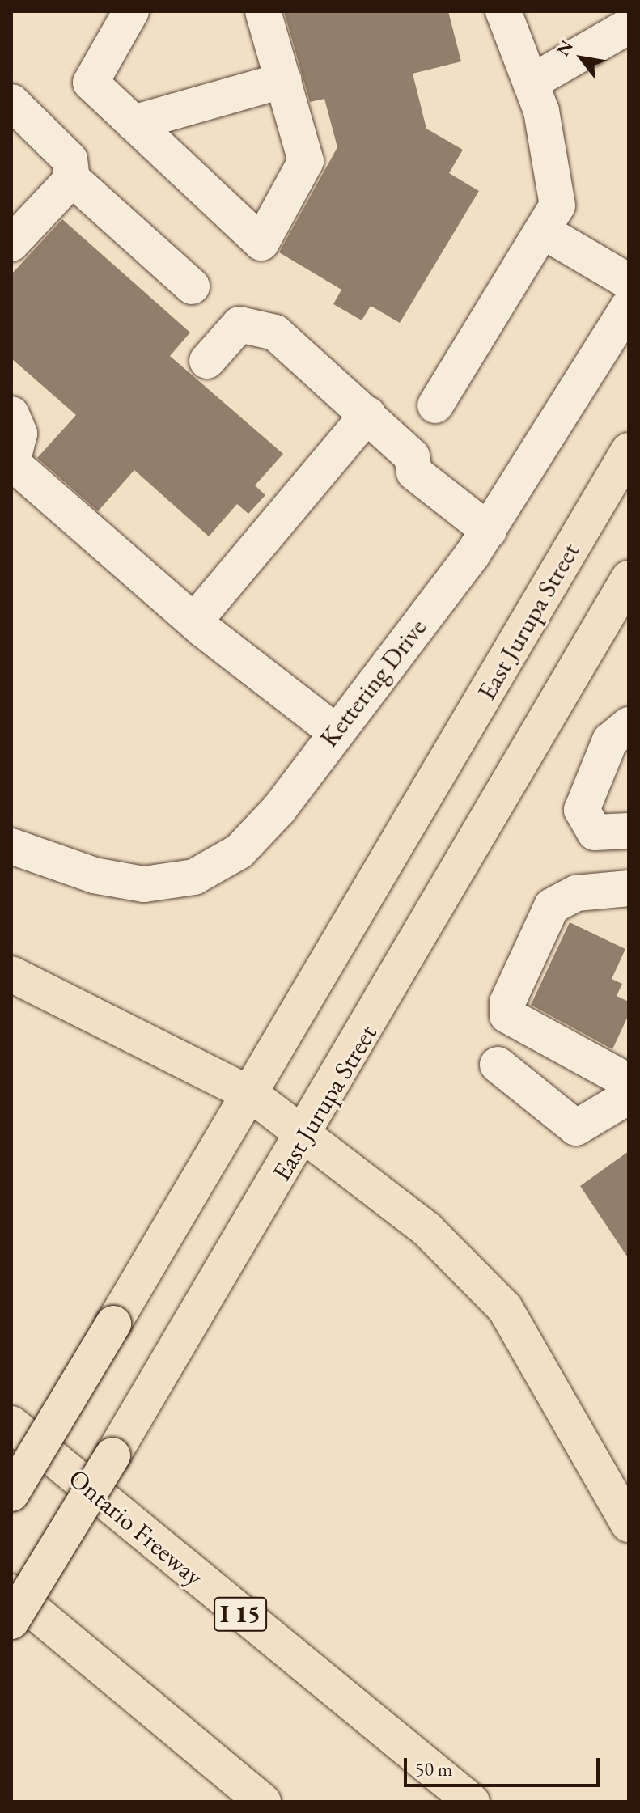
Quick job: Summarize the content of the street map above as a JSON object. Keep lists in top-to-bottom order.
{
  "streets": {
    "main road": ["East Jurupa Street", "Ontario Freeway", "I 15"],
    "street": ["Kettering Drive"]
  },
  "scale_bar": "50 m",
  "north": "top left"
}
